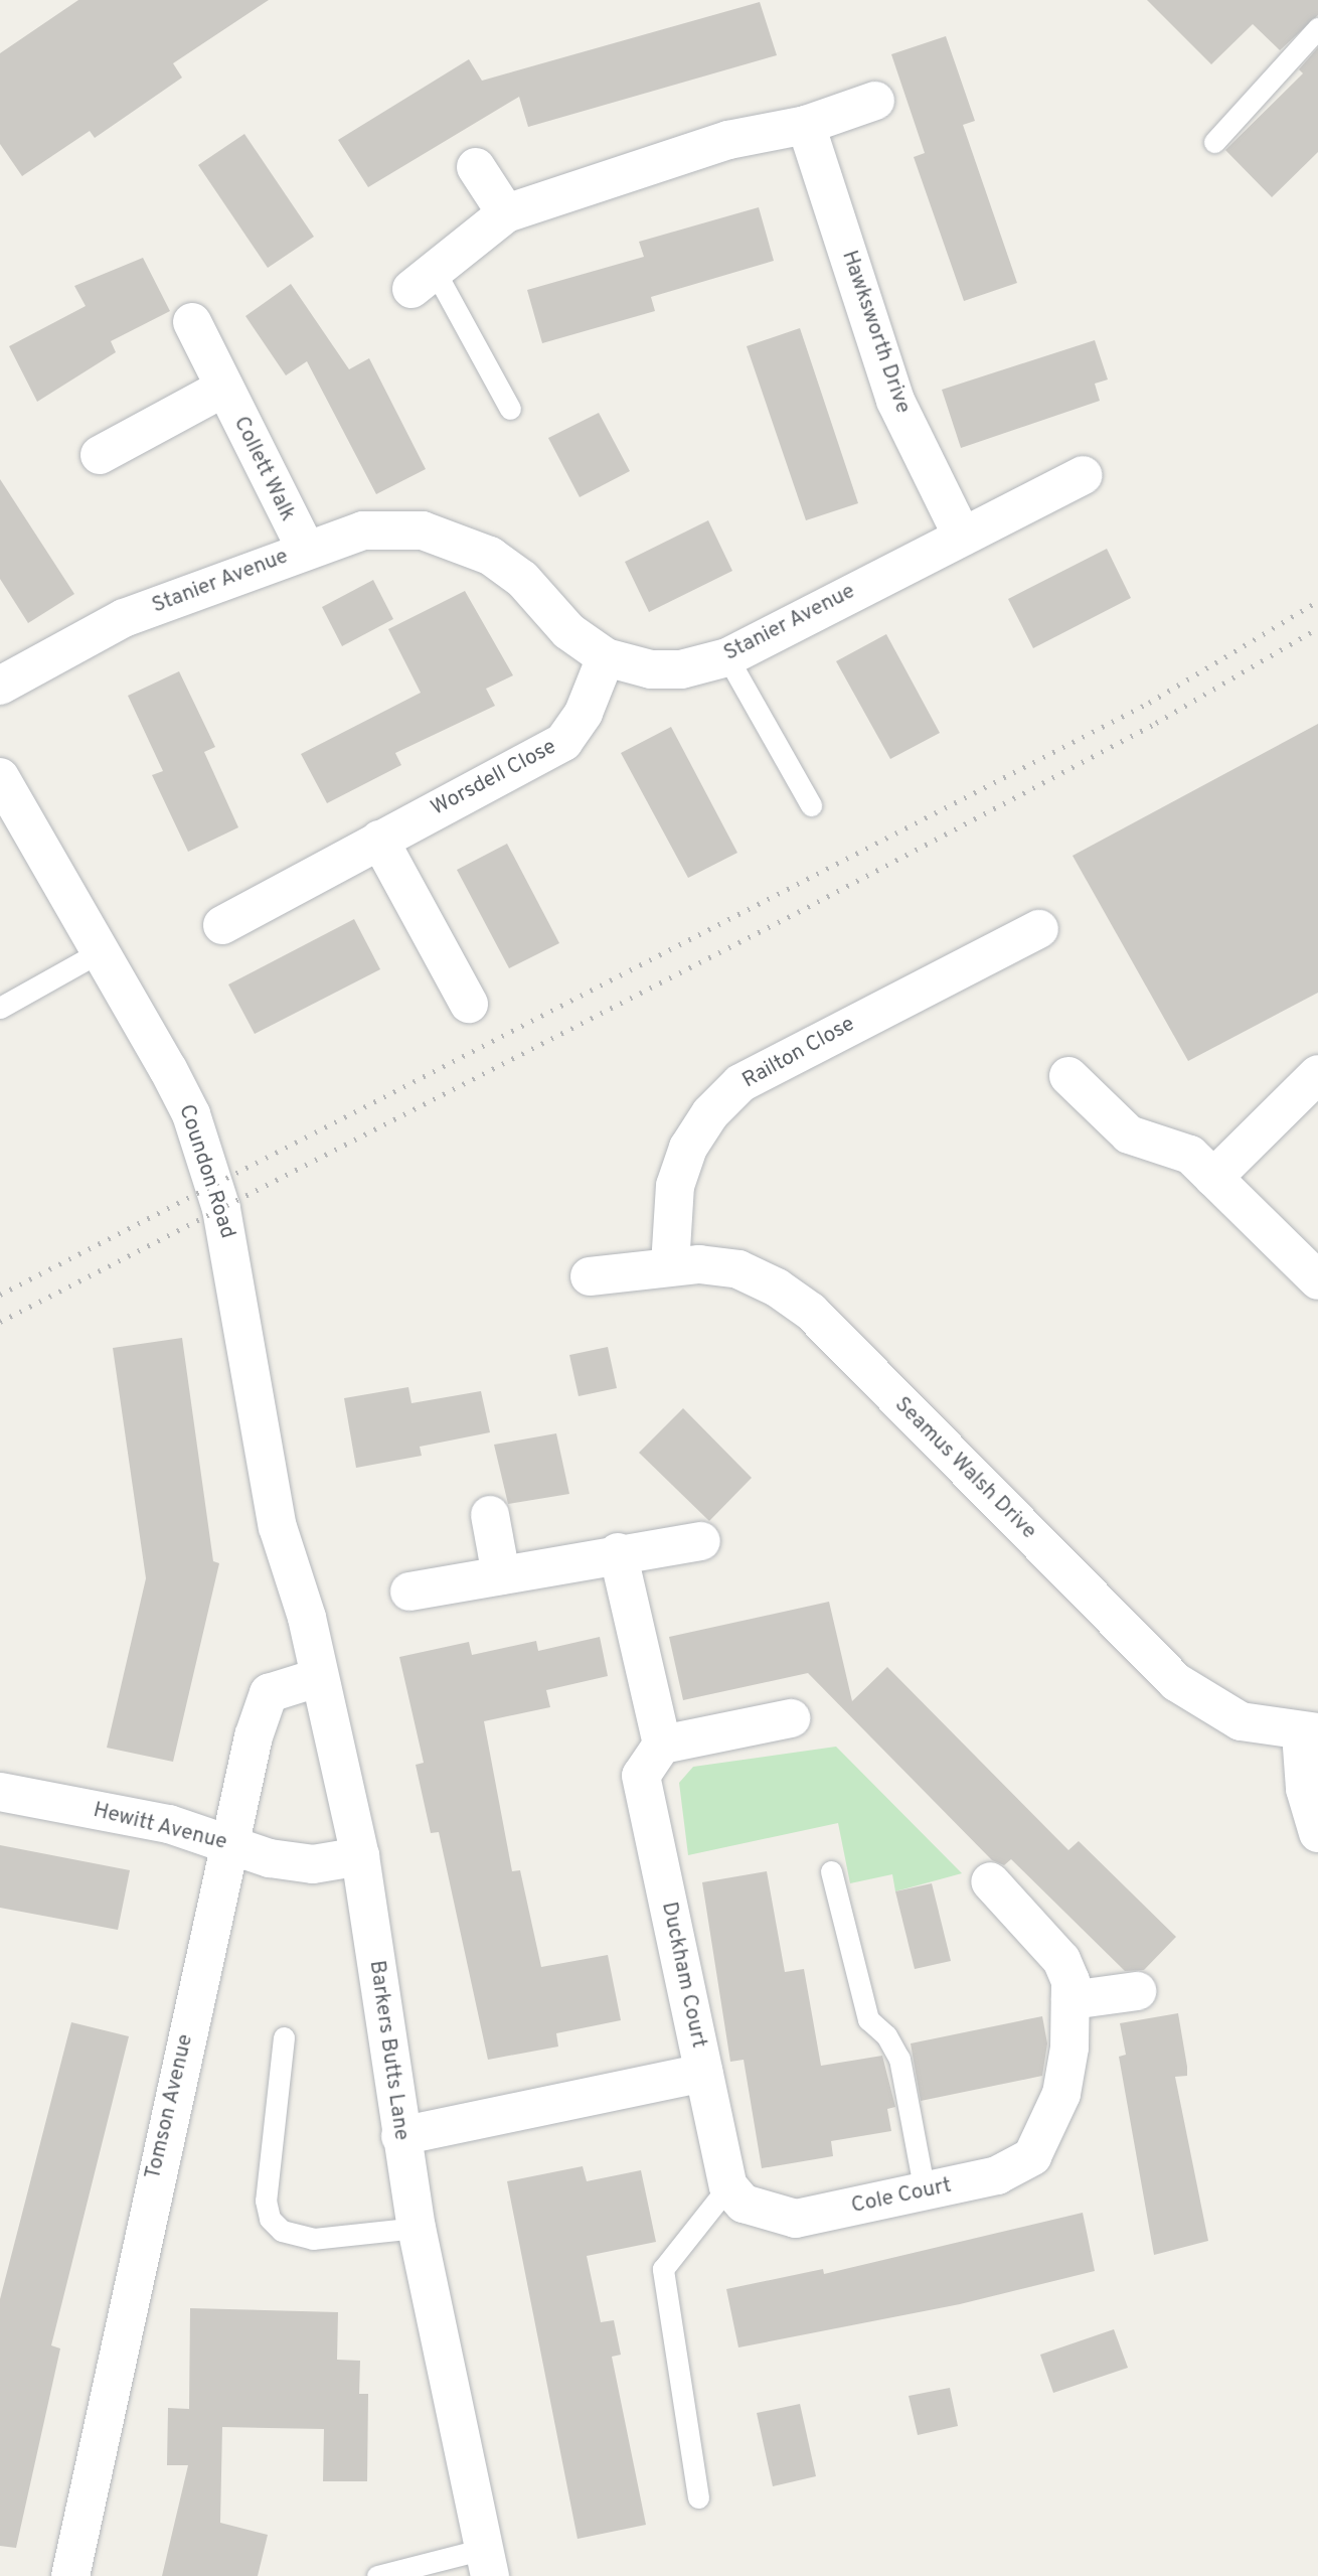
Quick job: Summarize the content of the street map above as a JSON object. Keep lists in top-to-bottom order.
{
  "streets": {
    "street": [
      "Hawksworth Drive",
      "Collett Walk",
      "Stanier Avenue",
      "Worsdell Close",
      "Railton Close",
      "Coundon Road",
      "Seamus Walsh Drive",
      "Hewitt Avenue",
      "Duckham Court",
      "Barkers Butts Lane",
      "Tomson Avenue",
      "Cole Court"
    ]
  },
  "crossings": [
    ["Hawksworth Drive", "Stanier Avenue"],
    ["Collett Walk", "Stanier Avenue"],
    ["Stanier Avenue", "Worsdell Close"],
    ["Railton Close", "Seamus Walsh Drive"],
    ["Coundon Road", "Barkers Butts Lane"],
    ["Hewitt Avenue", "Barkers Butts Lane"],
    ["Hewitt Avenue", "Tomson Avenue"],
    ["Duckham Court", "Barkers Butts Lane"],
    ["Barkers Butts Lane", "Tomson Avenue"]
  ]
}
